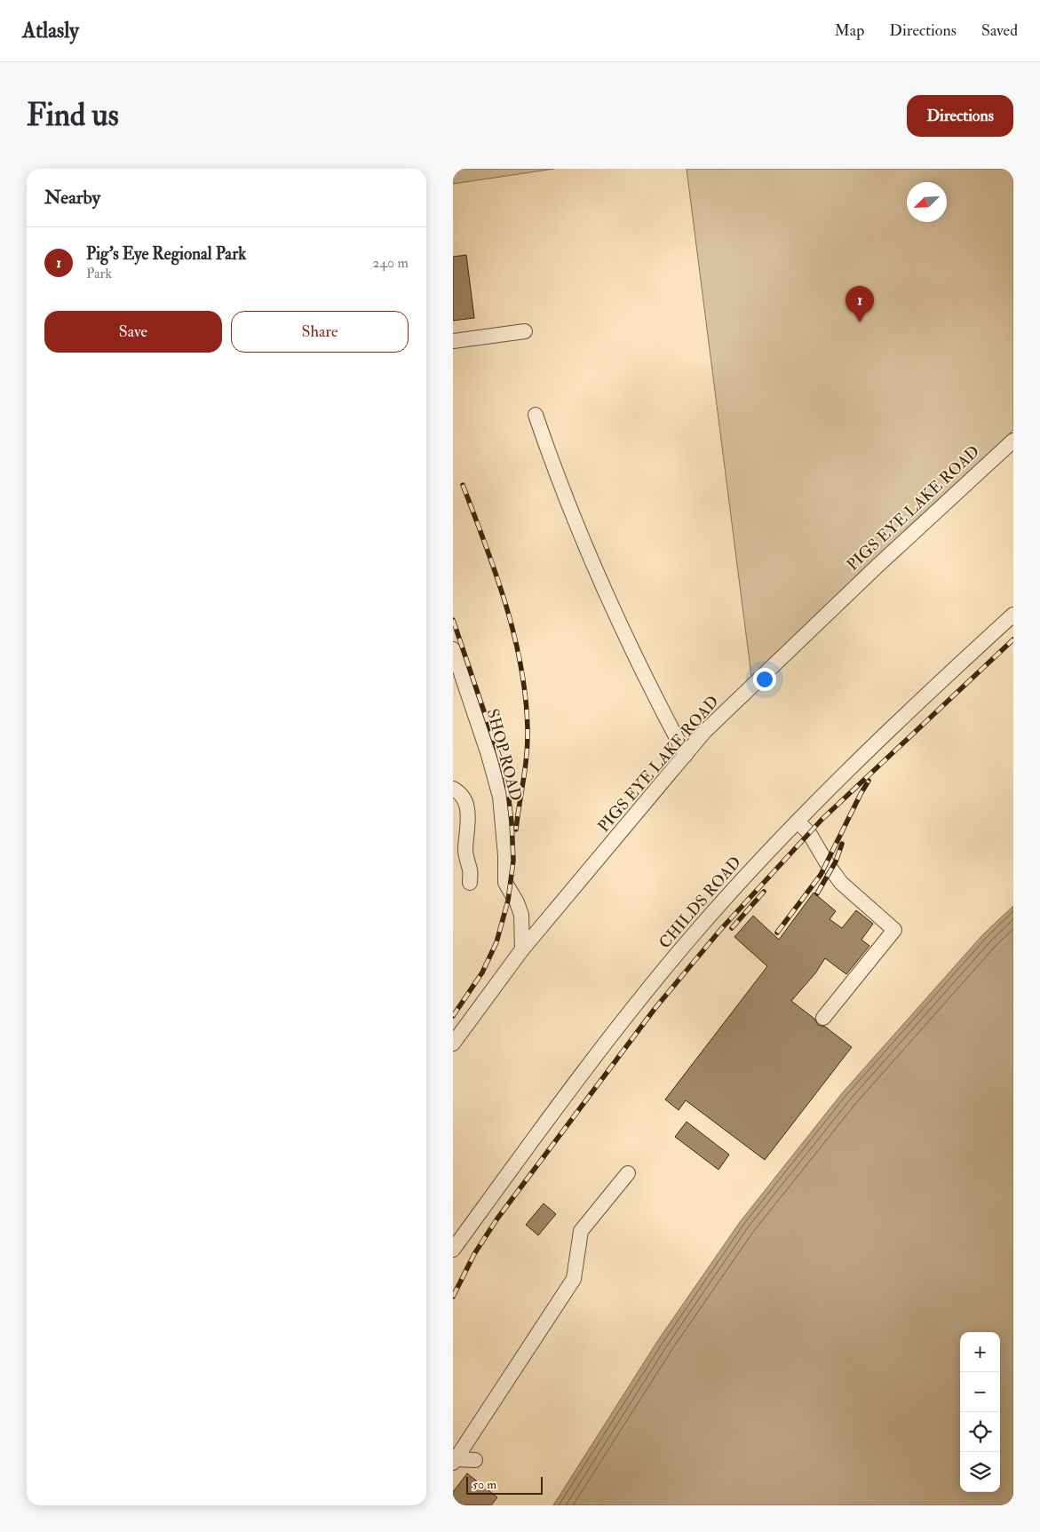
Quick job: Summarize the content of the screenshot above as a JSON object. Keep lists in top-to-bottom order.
{
  "streets": {
    "street": ["PIGS EYE LAKE ROAD", "SHOP ROAD", "CHILDS ROAD"]
  },
  "crossings": [
    ["PIGS EYE LAKE ROAD", "SHOP ROAD"]
  ],
  "scale_bar": "50 m",
  "north": "bottom left",
  "page": {
    "header": "Atlasly",
    "nav": ["Map", "Directions", "Saved"],
    "buttons": [
      "Directions",
      ["Save", "Share"]
    ],
    "title": "Find us",
    "heading": "Nearby",
    "list": [
      {
        "mark": "1",
        "name": "Pig's Eye Regional Park",
        "note": "Park",
        "value": "240 m"
      }
    ],
    "pins": "1",
    "map_buttons": ["+", "−"],
    "scale": "50 m"
  }
}
